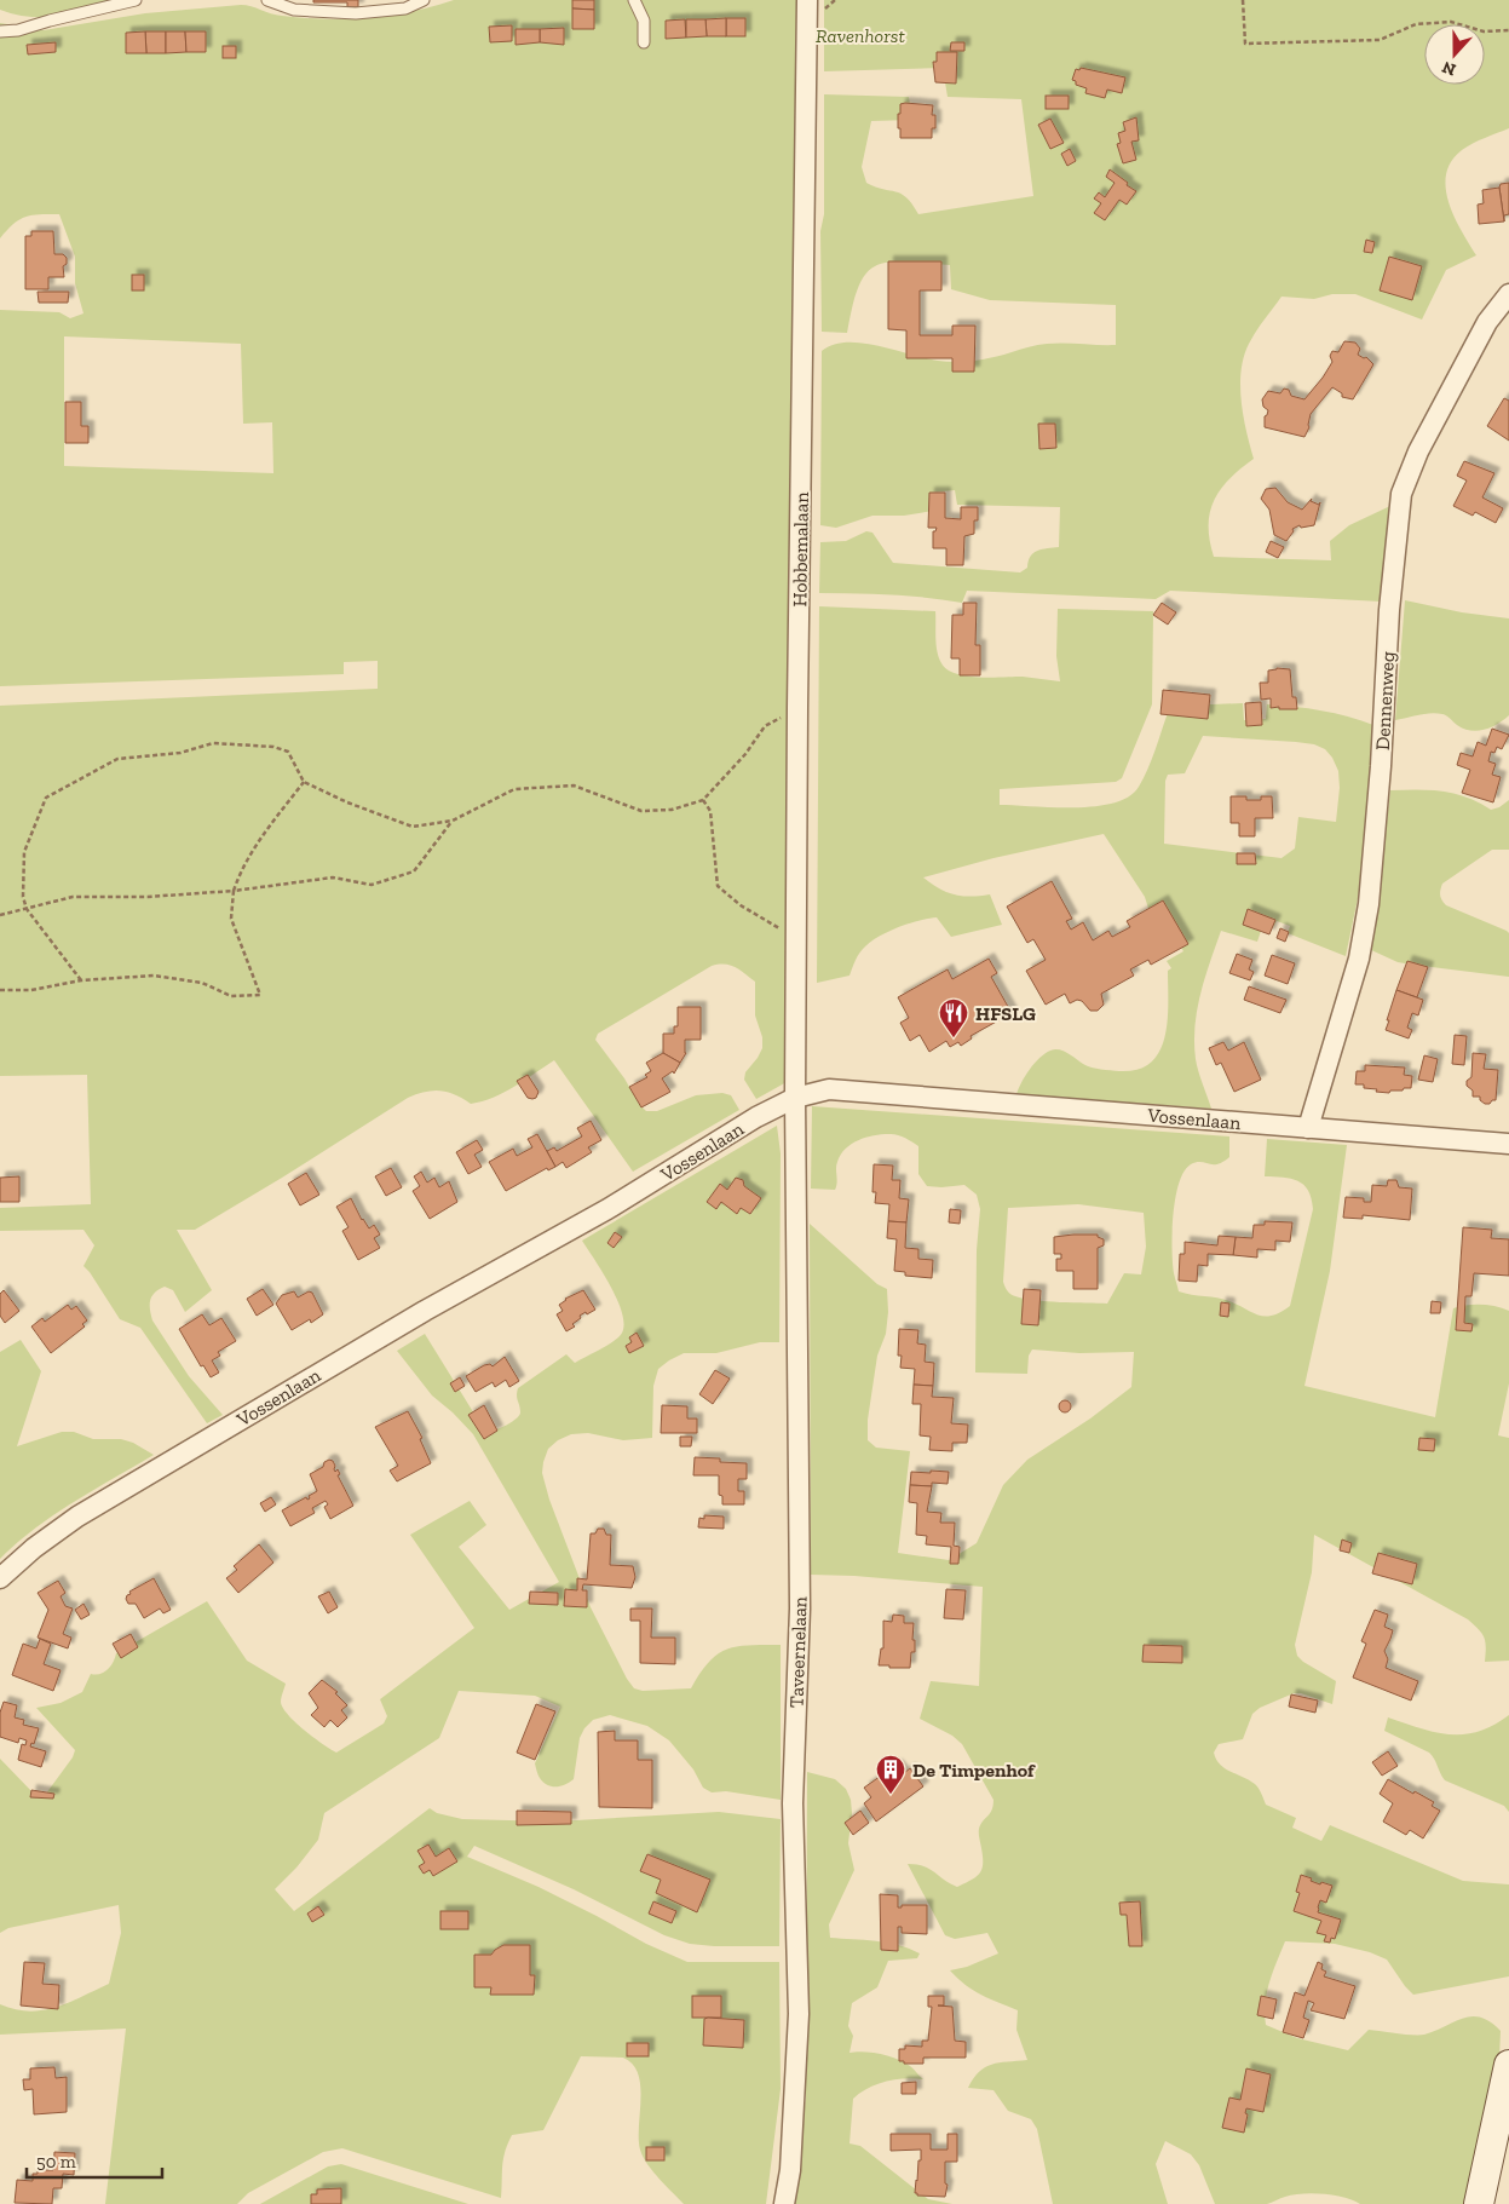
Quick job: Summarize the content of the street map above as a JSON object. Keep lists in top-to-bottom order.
{
  "streets": {
    "street": [
      "Hobbemalaan",
      "Dennenweg",
      "Vossenlaan",
      "Taveernelaan"
    ]
  },
  "crossings": [
    ["Hobbemalaan", "Vossenlaan"],
    ["Hobbemalaan", "Taveernelaan"],
    ["Dennenweg", "Vossenlaan"],
    ["Vossenlaan", "Taveernelaan"]
  ],
  "parks": ["Ravenhorst"],
  "places": {
    "restaurant": ["HFSLG"],
    "building": ["De Timpenhof"]
  },
  "scale_bar": "50 m",
  "north": "bottom"
}
